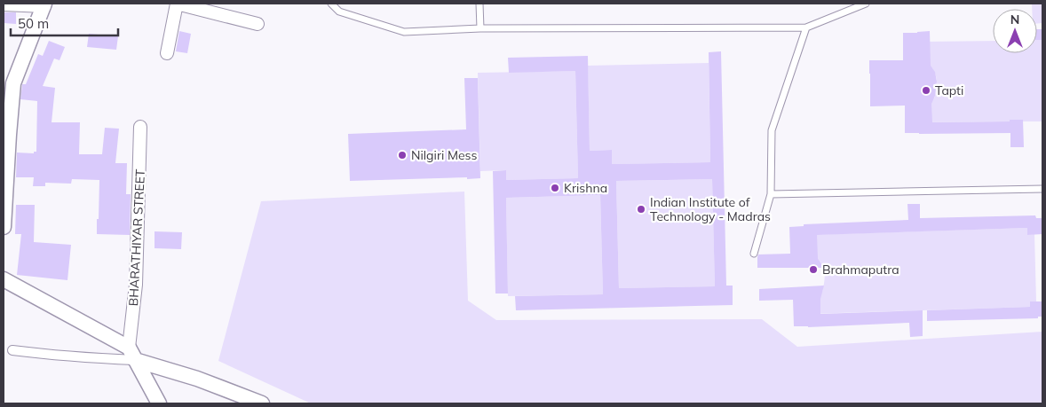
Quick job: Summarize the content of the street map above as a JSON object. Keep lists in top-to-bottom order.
{
  "streets": {
    "street": ["BHARATHIYAR STREET"]
  },
  "places": [
    "Tapti",
    "Nilgiri Mess",
    "Krishna",
    "Indian Institute of Technology - Madras",
    "Brahmaputra"
  ],
  "scale_bar": "50 m",
  "north": "top"
}
